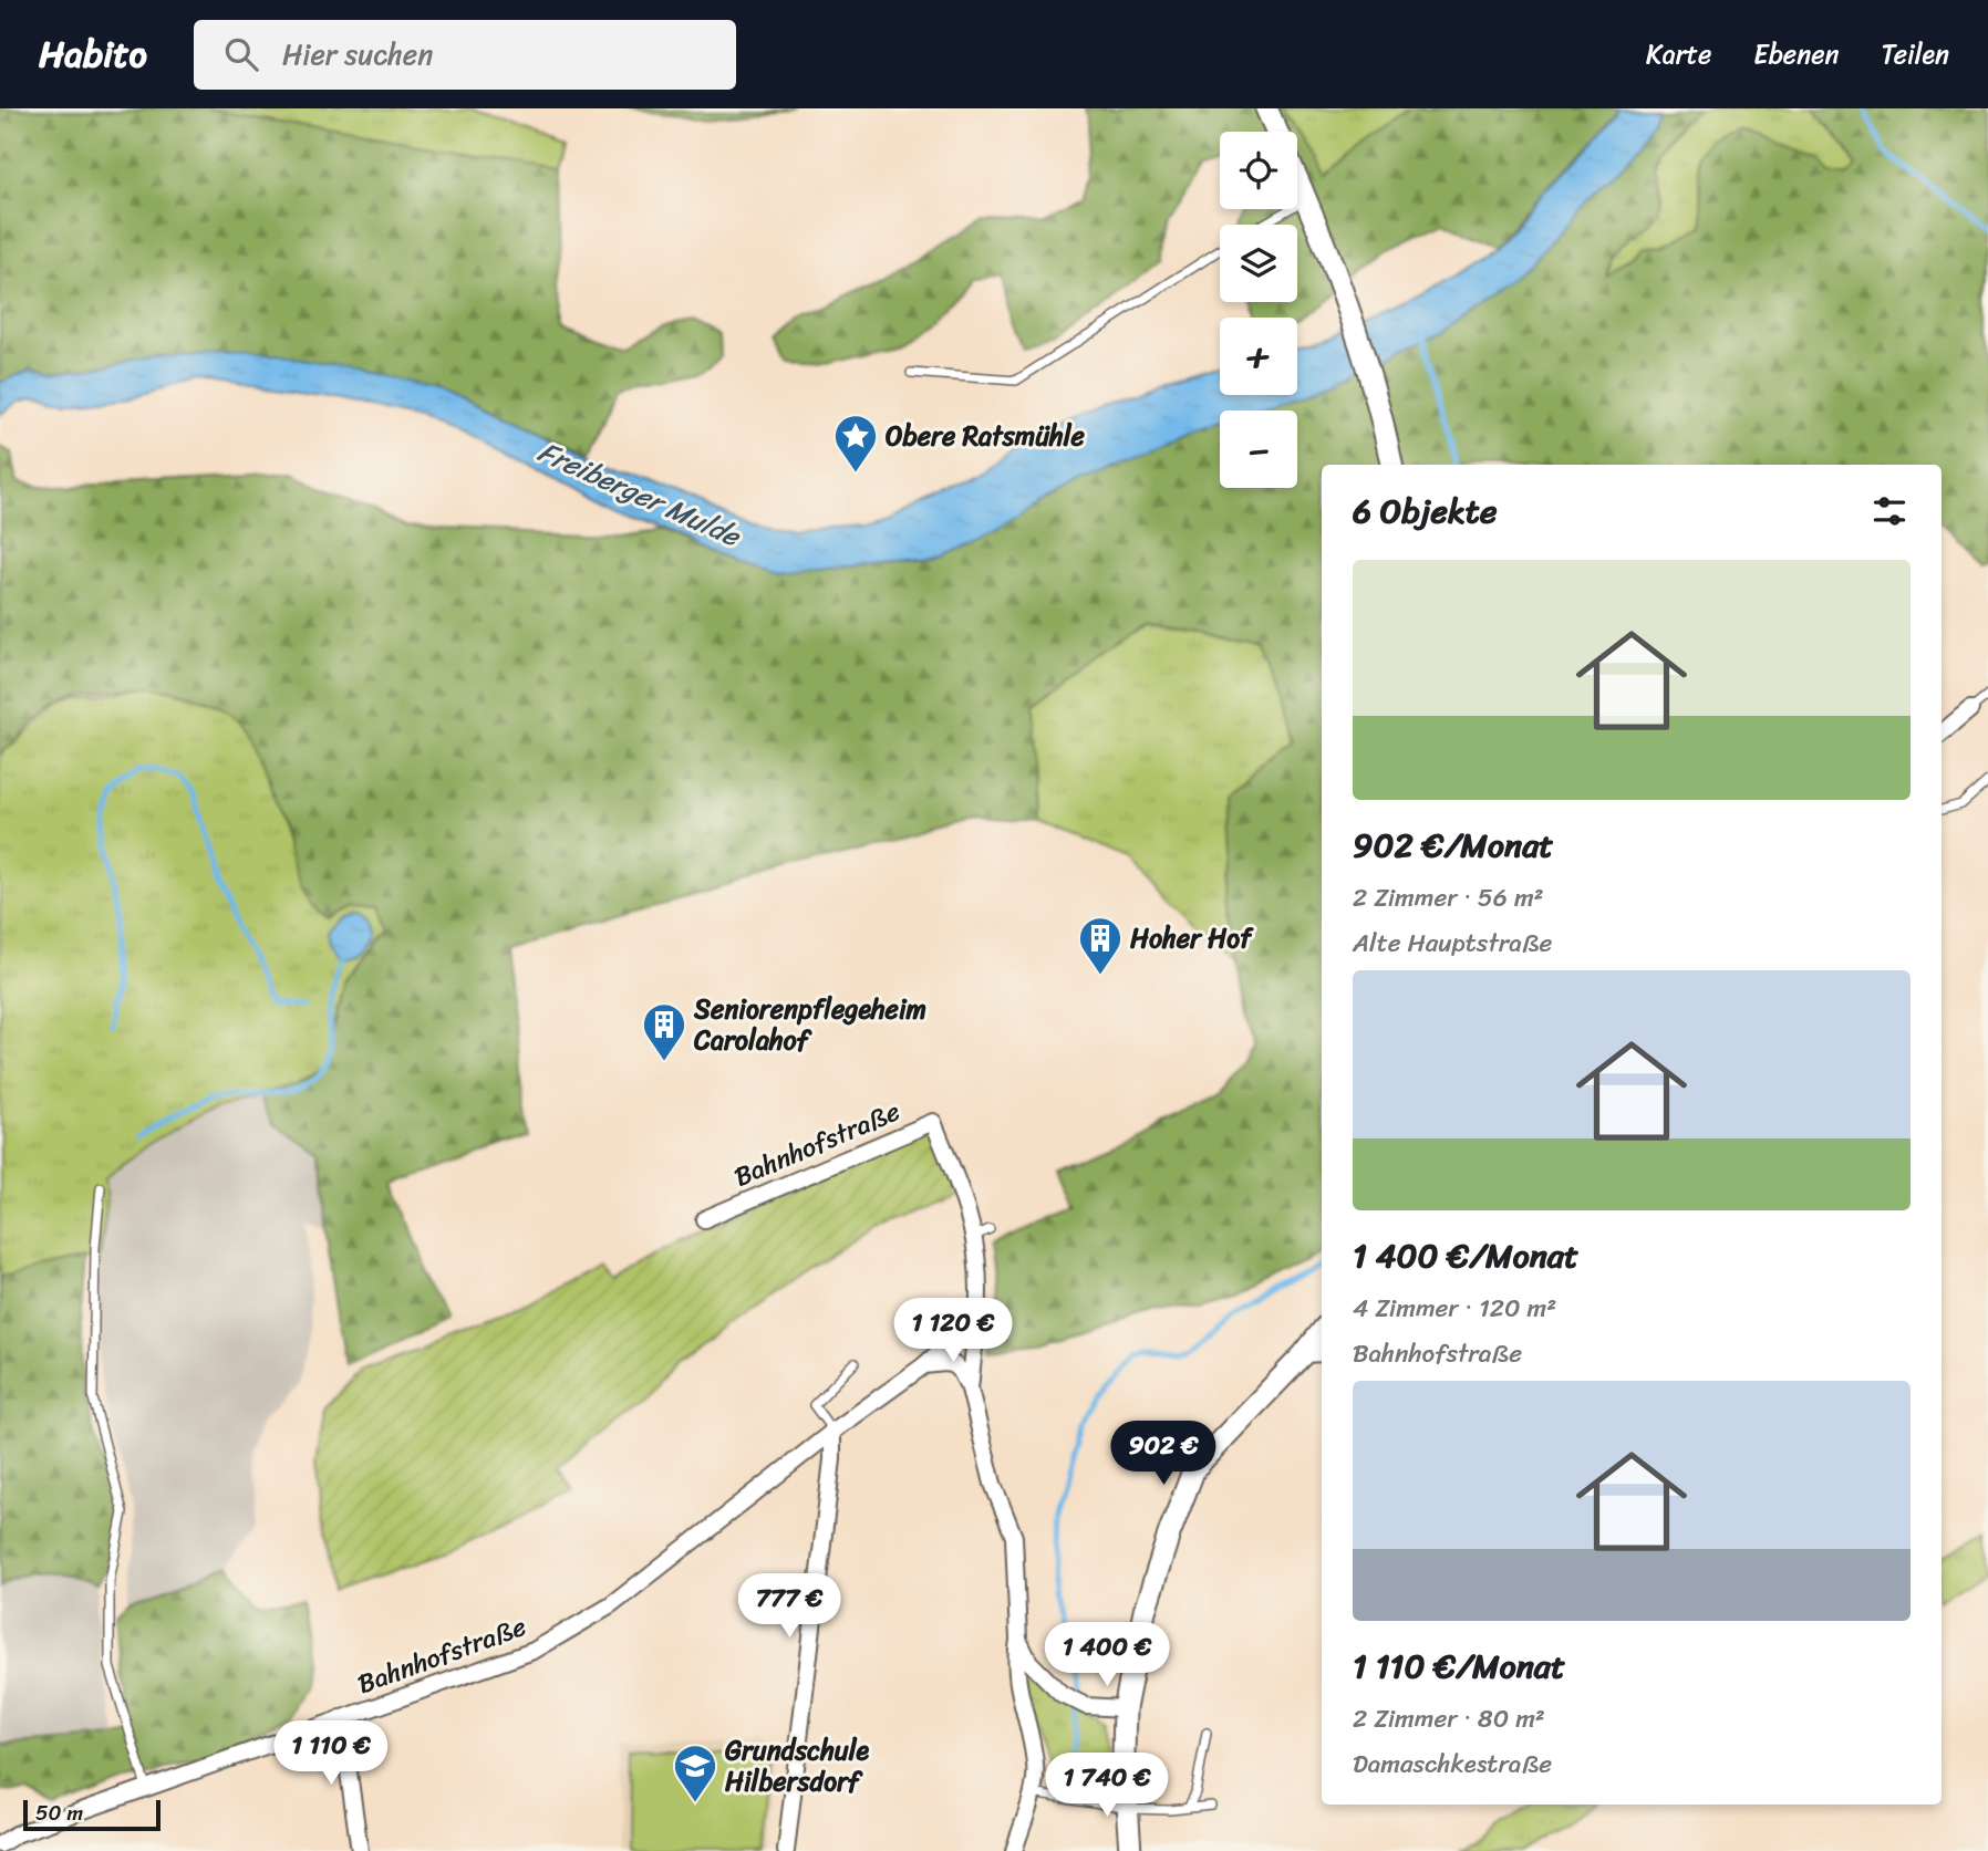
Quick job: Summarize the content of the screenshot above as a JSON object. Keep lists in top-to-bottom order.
{
  "streets": {
    "street": ["Bahnhofstraße"]
  },
  "water": ["Freiberger Mulde"],
  "places": {
    "place": ["Obere Ratsmühle"],
    "building": ["Hoher Hof", "Seniorenpflegeheim Carolahof"],
    "school or university": ["Grundschule Hilbersdorf"]
  },
  "scale_bar": "50 m",
  "page": {
    "header": "Habito",
    "search": "Hier suchen",
    "nav": ["Karte", "Ebenen", "Teilen"],
    "map_buttons": ["+", "−"],
    "heading": "6 Objekte",
    "list": [
      {
        "name": "902 €/Monat",
        "note": "2 Zimmer · 56 m² · Alte Hauptstraße"
      },
      {
        "name": "1 400 €/Monat",
        "note": "4 Zimmer · 120 m² · Bahnhofstraße"
      },
      {
        "name": "1 110 €/Monat",
        "note": "2 Zimmer · 80 m² · Damaschkestraße"
      }
    ],
    "price": [
      "1 120 €",
      "902 €",
      "777 €",
      "1 400 €",
      "1 110 €",
      "1 740 €"
    ],
    "scale": "50 m"
  }
}
